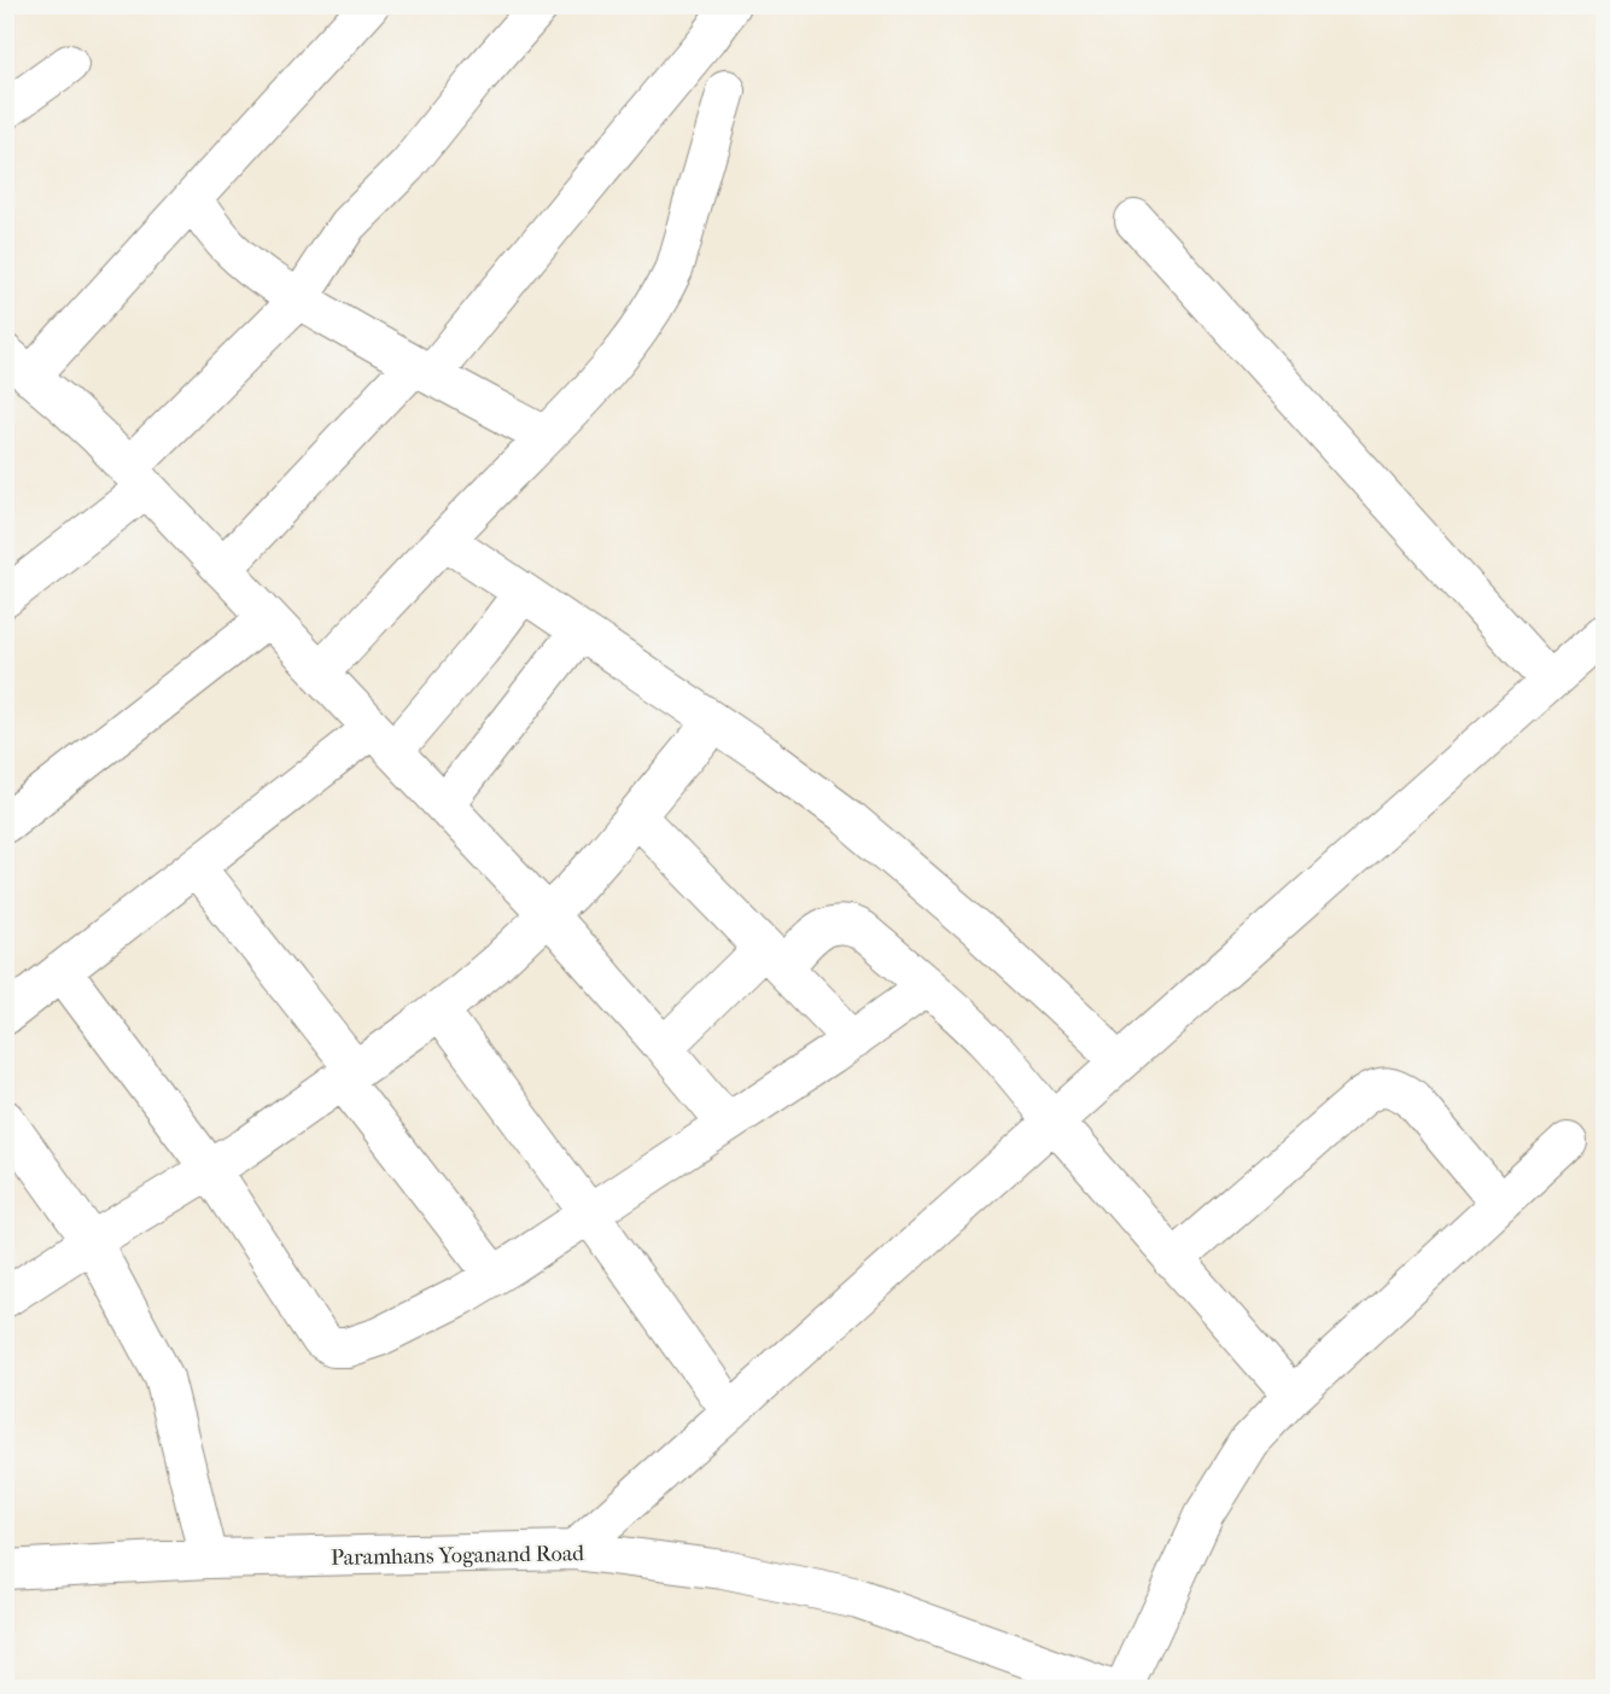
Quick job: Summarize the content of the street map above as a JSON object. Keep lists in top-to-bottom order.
{
  "streets": {
    "street": ["Paramhans Yoganand Road"]
  }
}
